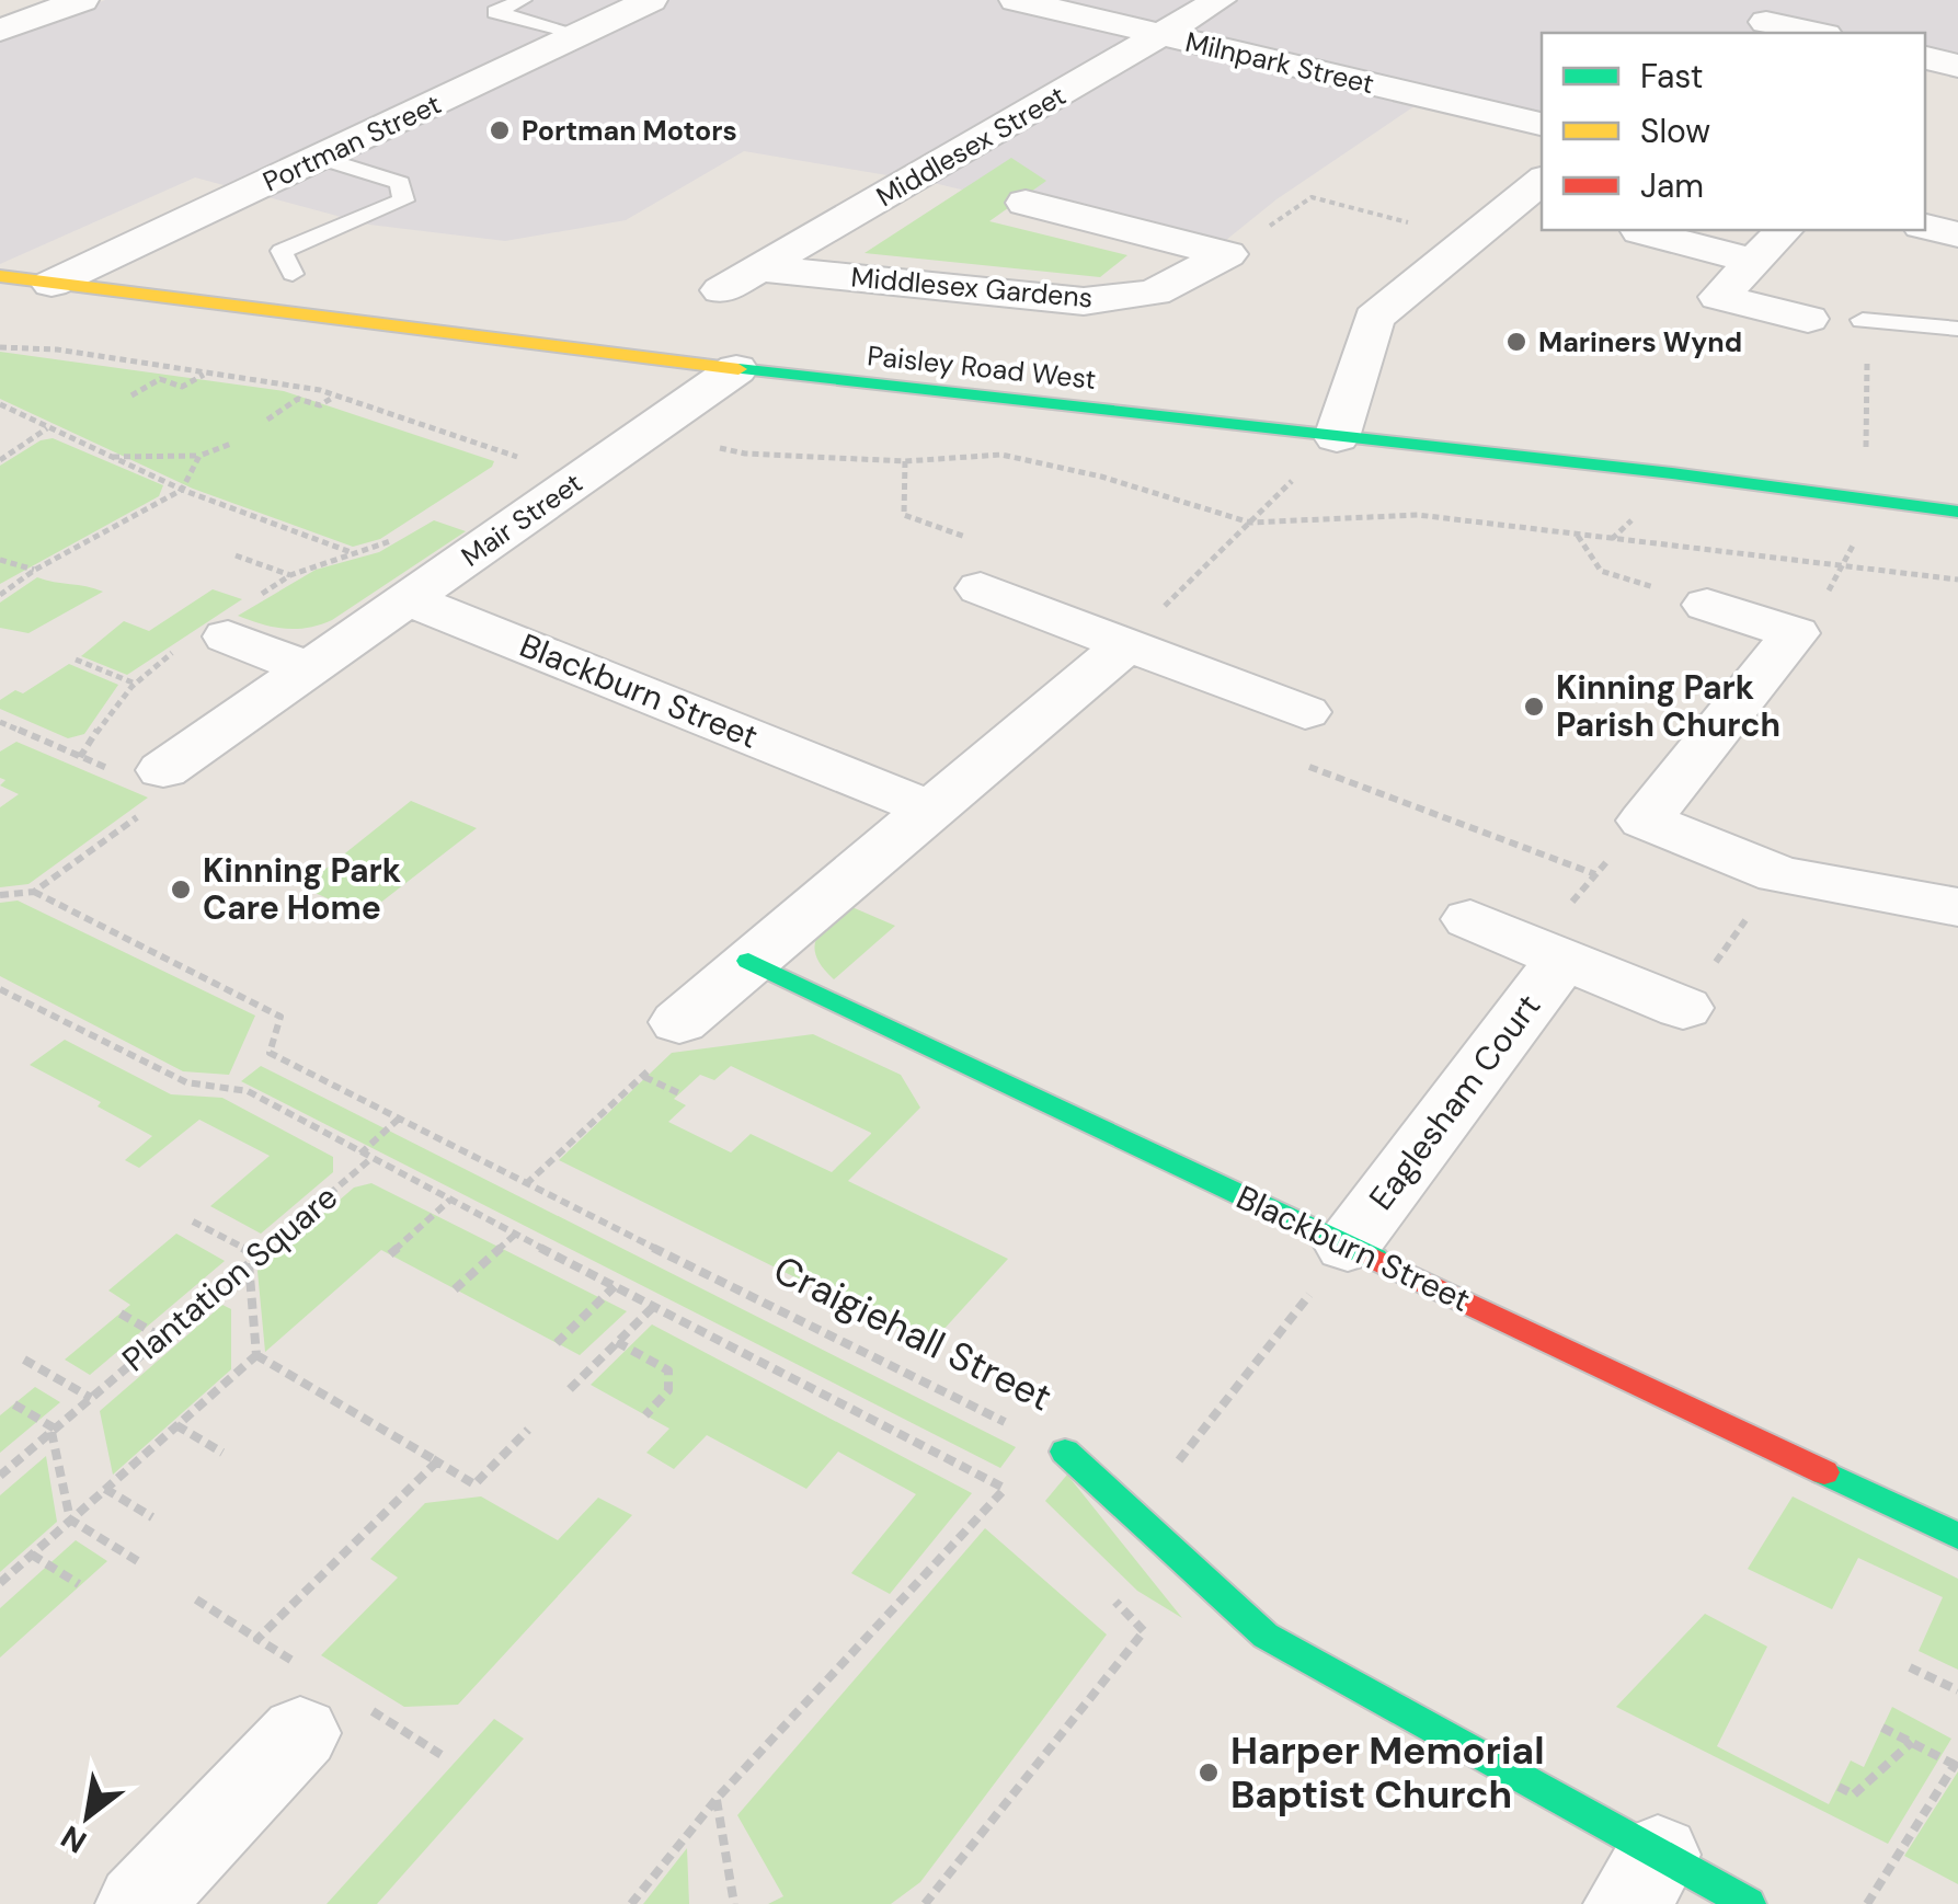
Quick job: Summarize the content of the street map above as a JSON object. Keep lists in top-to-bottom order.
{
  "streets": {
    "main road": ["Paisley Road West", "Blackburn Street", "Craigiehall Street"],
    "street": [
      "Milnpark Street",
      "Portman Street",
      "Middlesex Street",
      "Middlesex Gardens",
      "Mair Street",
      "Eaglesham Court"
    ],
    "path": ["Plantation Square"]
  },
  "crossings": [
    ["Milnpark Street", "Middlesex Street"],
    ["Portman Street", "Paisley Road West"],
    ["Middlesex Street", "Middlesex Gardens"],
    ["Paisley Road West", "Mair Street"],
    ["Mair Street", "Blackburn Street"],
    ["Blackburn Street", "Eaglesham Court"],
    ["Plantation Square", "Craigiehall Street"]
  ],
  "places": [
    "Portman Motors",
    "Mariners Wynd",
    "Kinning Park Parish Church",
    "Kinning Park Care Home",
    "Harper Memorial Baptist Church"
  ],
  "legend": ["Fast", "Slow", "Jam"],
  "north": "bottom left"
}
